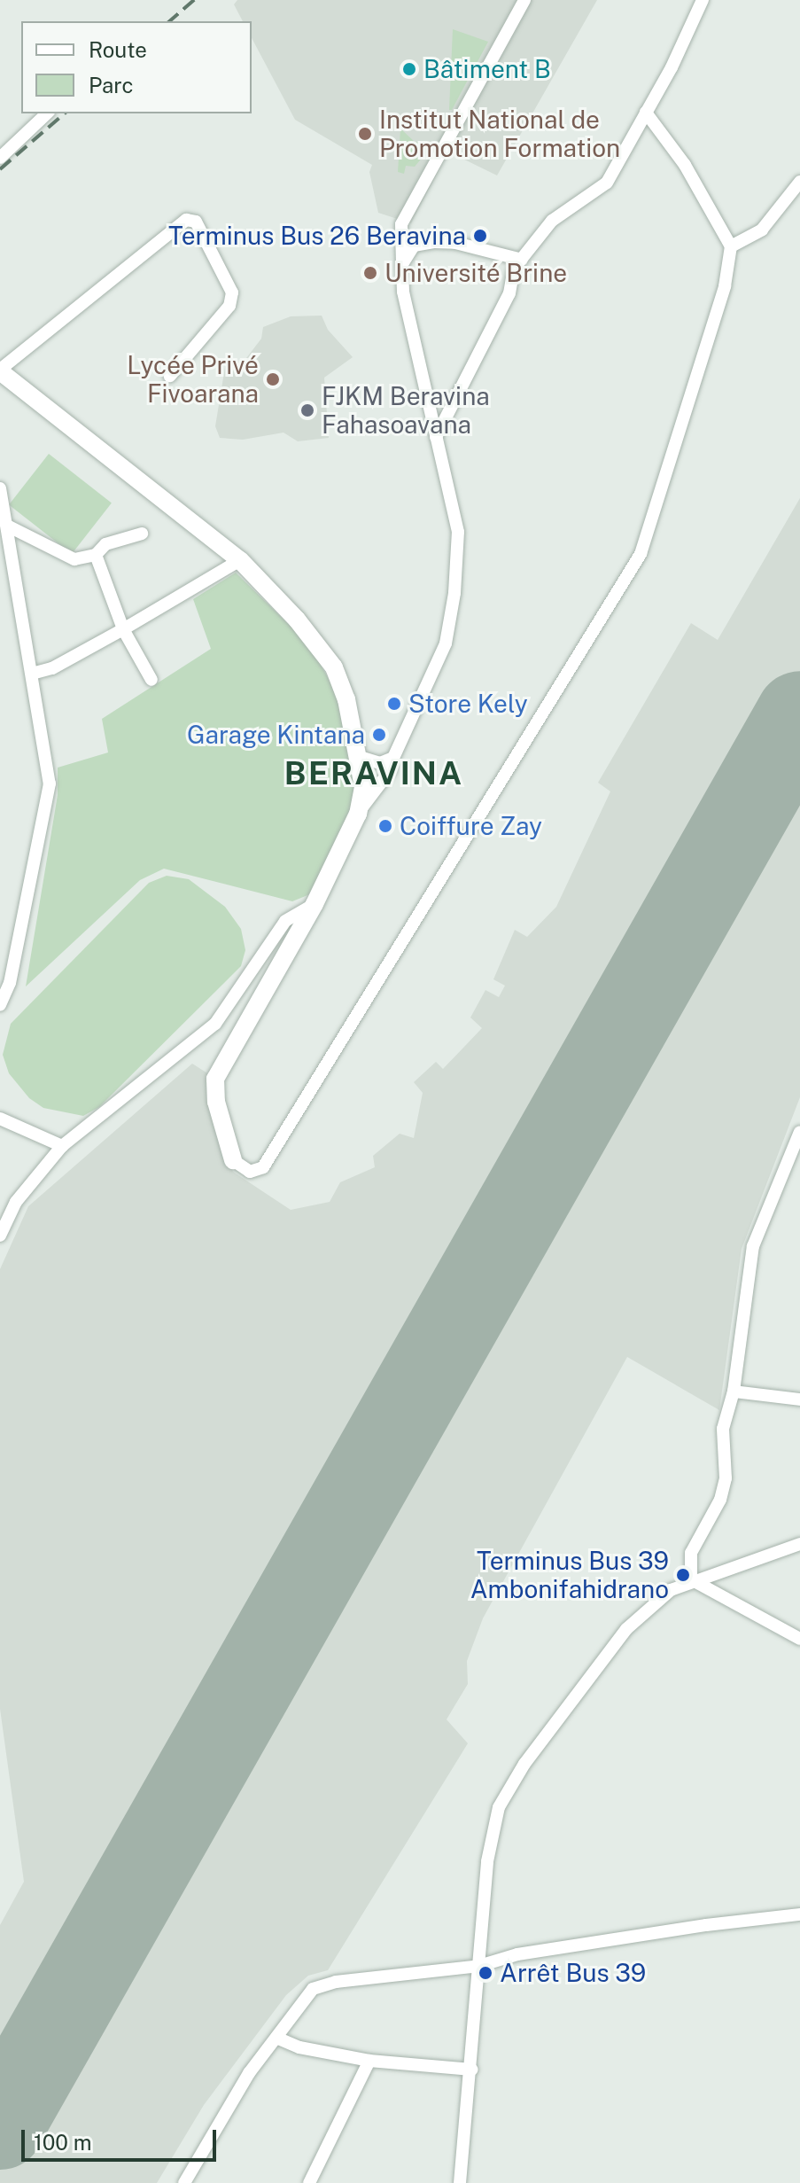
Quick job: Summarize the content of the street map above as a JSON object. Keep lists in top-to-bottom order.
{
  "districts": ["BERAVINA"],
  "places": [
    "Bâtiment B",
    "Institut National de Promotion Formation",
    "Terminus Bus 26 Beravina",
    "Université Brine",
    "Lycée Privé Fivoarana",
    "FJKM Beravina Fahasoavana",
    "Store Kely",
    "Garage Kintana",
    "Coiffure Zay",
    "Terminus Bus 39 Ambonifahidrano",
    "Arrêt Bus 39"
  ],
  "legend": ["Route", "Parc"],
  "scale_bar": "100 m"
}
